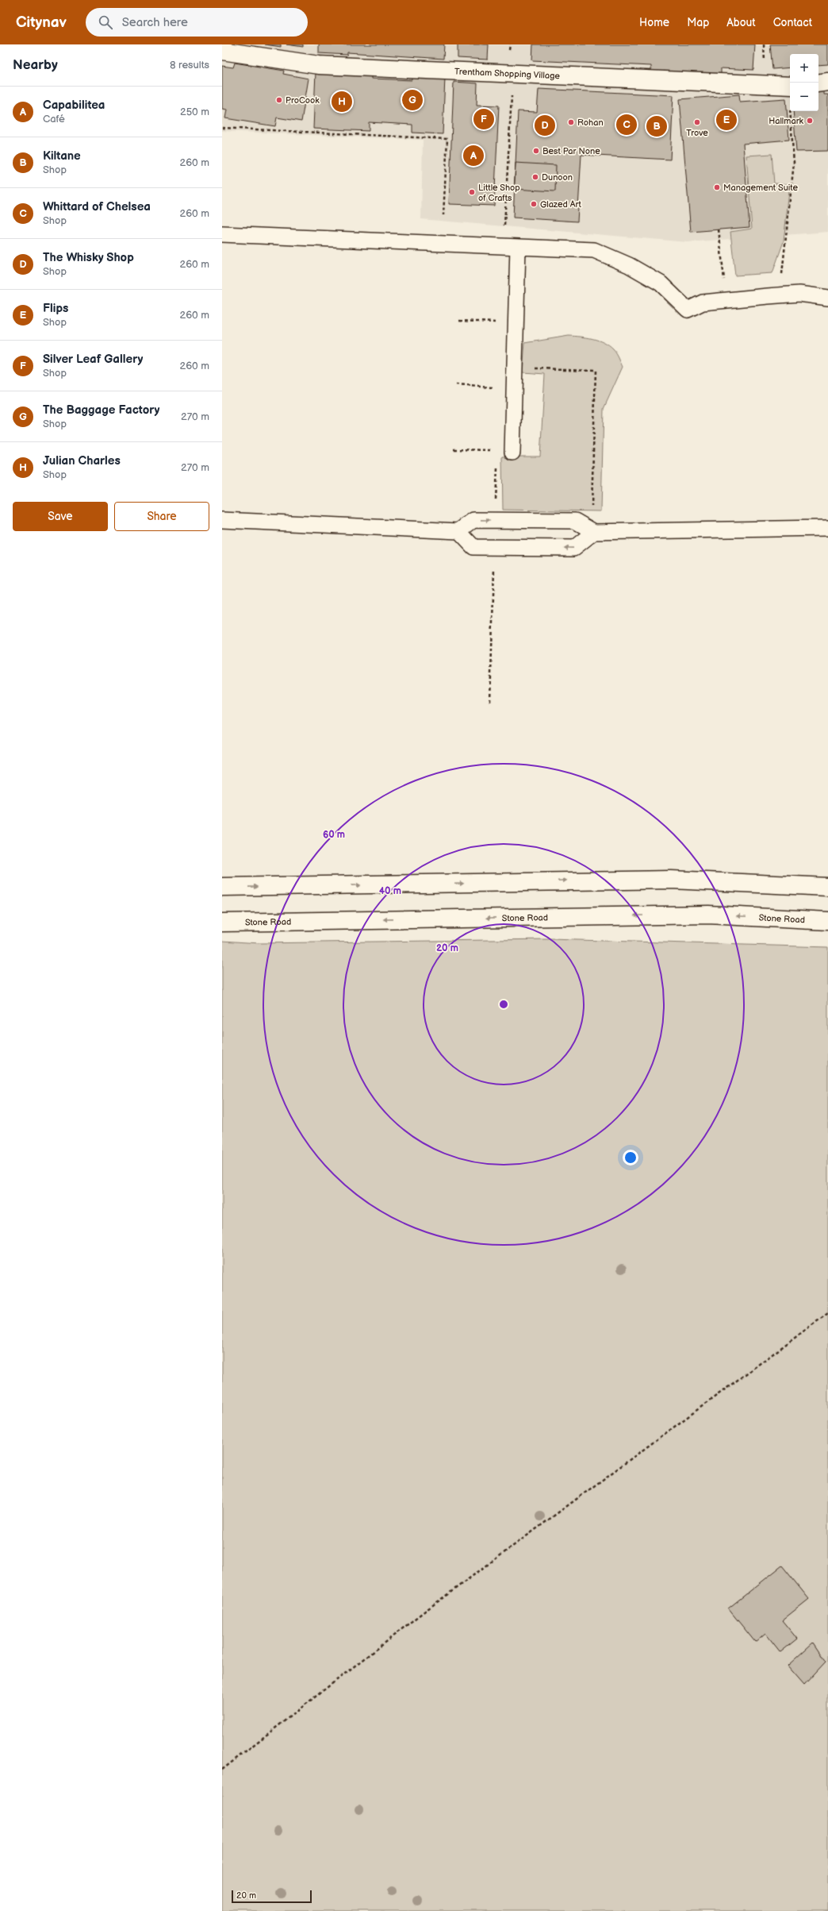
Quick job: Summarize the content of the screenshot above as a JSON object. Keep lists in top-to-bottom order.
{
  "streets": {
    "main road": ["Trentham Shopping Village", "Stone Road"]
  },
  "places": [
    "ProCook",
    "Hallmark",
    "Rohan",
    "Trove",
    "Best Par None",
    "Dunoon",
    "Management Suite",
    "Little Shop of Crafts",
    "Glazed Art"
  ],
  "scale_bar": "20 m",
  "page": {
    "header": "Citynav",
    "search": "Search here",
    "nav": [
      "Home",
      "Map",
      "About",
      "Contact"
    ],
    "heading": ["Nearby", "8 results"],
    "map_buttons": ["+", "−"],
    "list": [
      {
        "mark": "A",
        "name": "Capabilitea",
        "note": "Café",
        "value": "250 m"
      },
      {
        "mark": "B",
        "name": "Kiltane",
        "note": "Shop",
        "value": "260 m"
      },
      {
        "mark": "C",
        "name": "Whittard of Chelsea",
        "note": "Shop",
        "value": "260 m"
      },
      {
        "mark": "D",
        "name": "The Whisky Shop",
        "note": "Shop",
        "value": "260 m"
      },
      {
        "mark": "E",
        "name": "Flips",
        "note": "Shop",
        "value": "260 m"
      },
      {
        "mark": "F",
        "name": "Silver Leaf Gallery",
        "note": "Shop",
        "value": "260 m"
      },
      {
        "mark": "G",
        "name": "The Baggage Factory",
        "note": "Shop",
        "value": "270 m"
      },
      {
        "mark": "H",
        "name": "Julian Charles",
        "note": "Shop",
        "value": "270 m"
      }
    ],
    "pins": [
      "G",
      "H",
      "F",
      "E",
      "C",
      "D",
      "B",
      "A"
    ],
    "buttons": ["Save", "Share"],
    "scale": "20 m"
  },
  "rings": ["60 m", "40 m", "20 m"]
}
